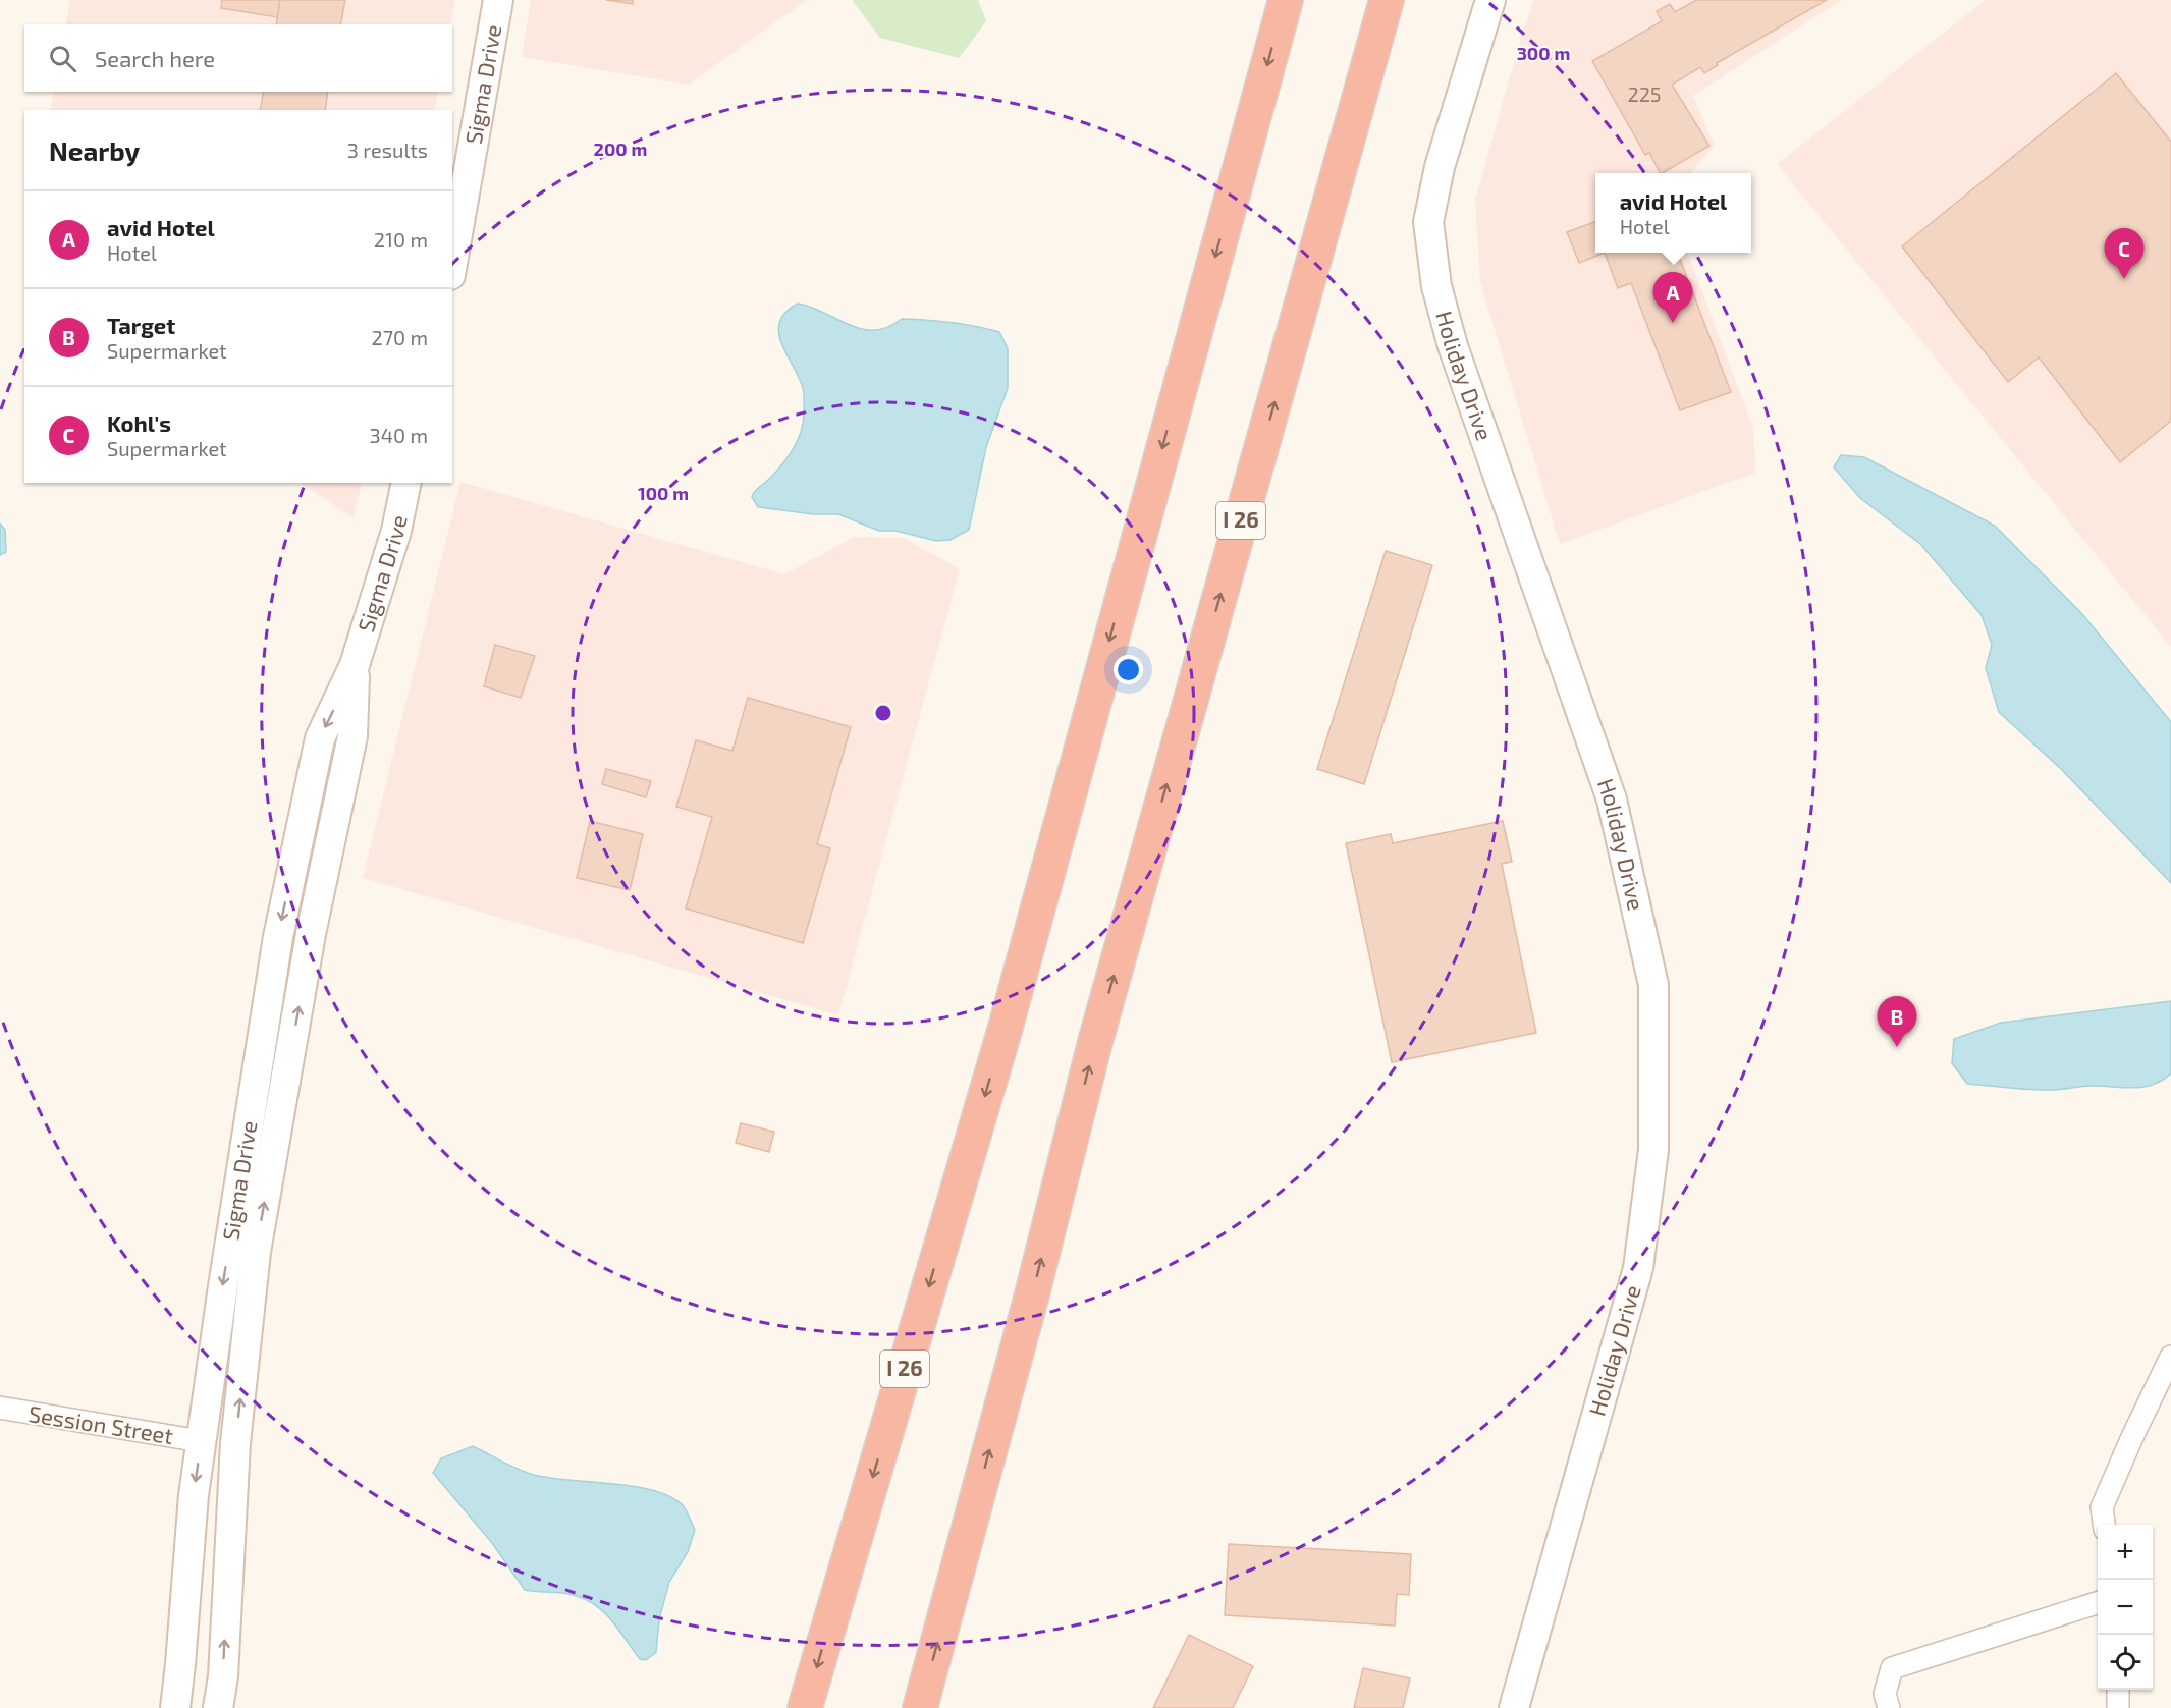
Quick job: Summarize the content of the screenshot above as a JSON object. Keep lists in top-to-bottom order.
{
  "streets": {
    "highway": ["I 26"],
    "street": ["Sigma Drive", "Holiday Drive", "Session Street"]
  },
  "crossings": [
    ["Sigma Drive", "Session Street"]
  ],
  "house_numbers": ["225"],
  "page": {
    "search": "Search here",
    "heading": ["Nearby", "3 results"],
    "popup": ["avid Hotel", "Hotel"],
    "list": [
      {
        "mark": "A",
        "name": "avid Hotel",
        "note": "Hotel",
        "value": "210 m"
      },
      {
        "mark": "B",
        "name": "Target",
        "note": "Supermarket",
        "value": "270 m"
      },
      {
        "mark": "C",
        "name": "Kohl's",
        "note": "Supermarket",
        "value": "340 m"
      }
    ],
    "pins": ["C", "A", "B"],
    "map_buttons": ["+", "−"]
  },
  "rings": ["300 m", "200 m", "100 m"]
}
